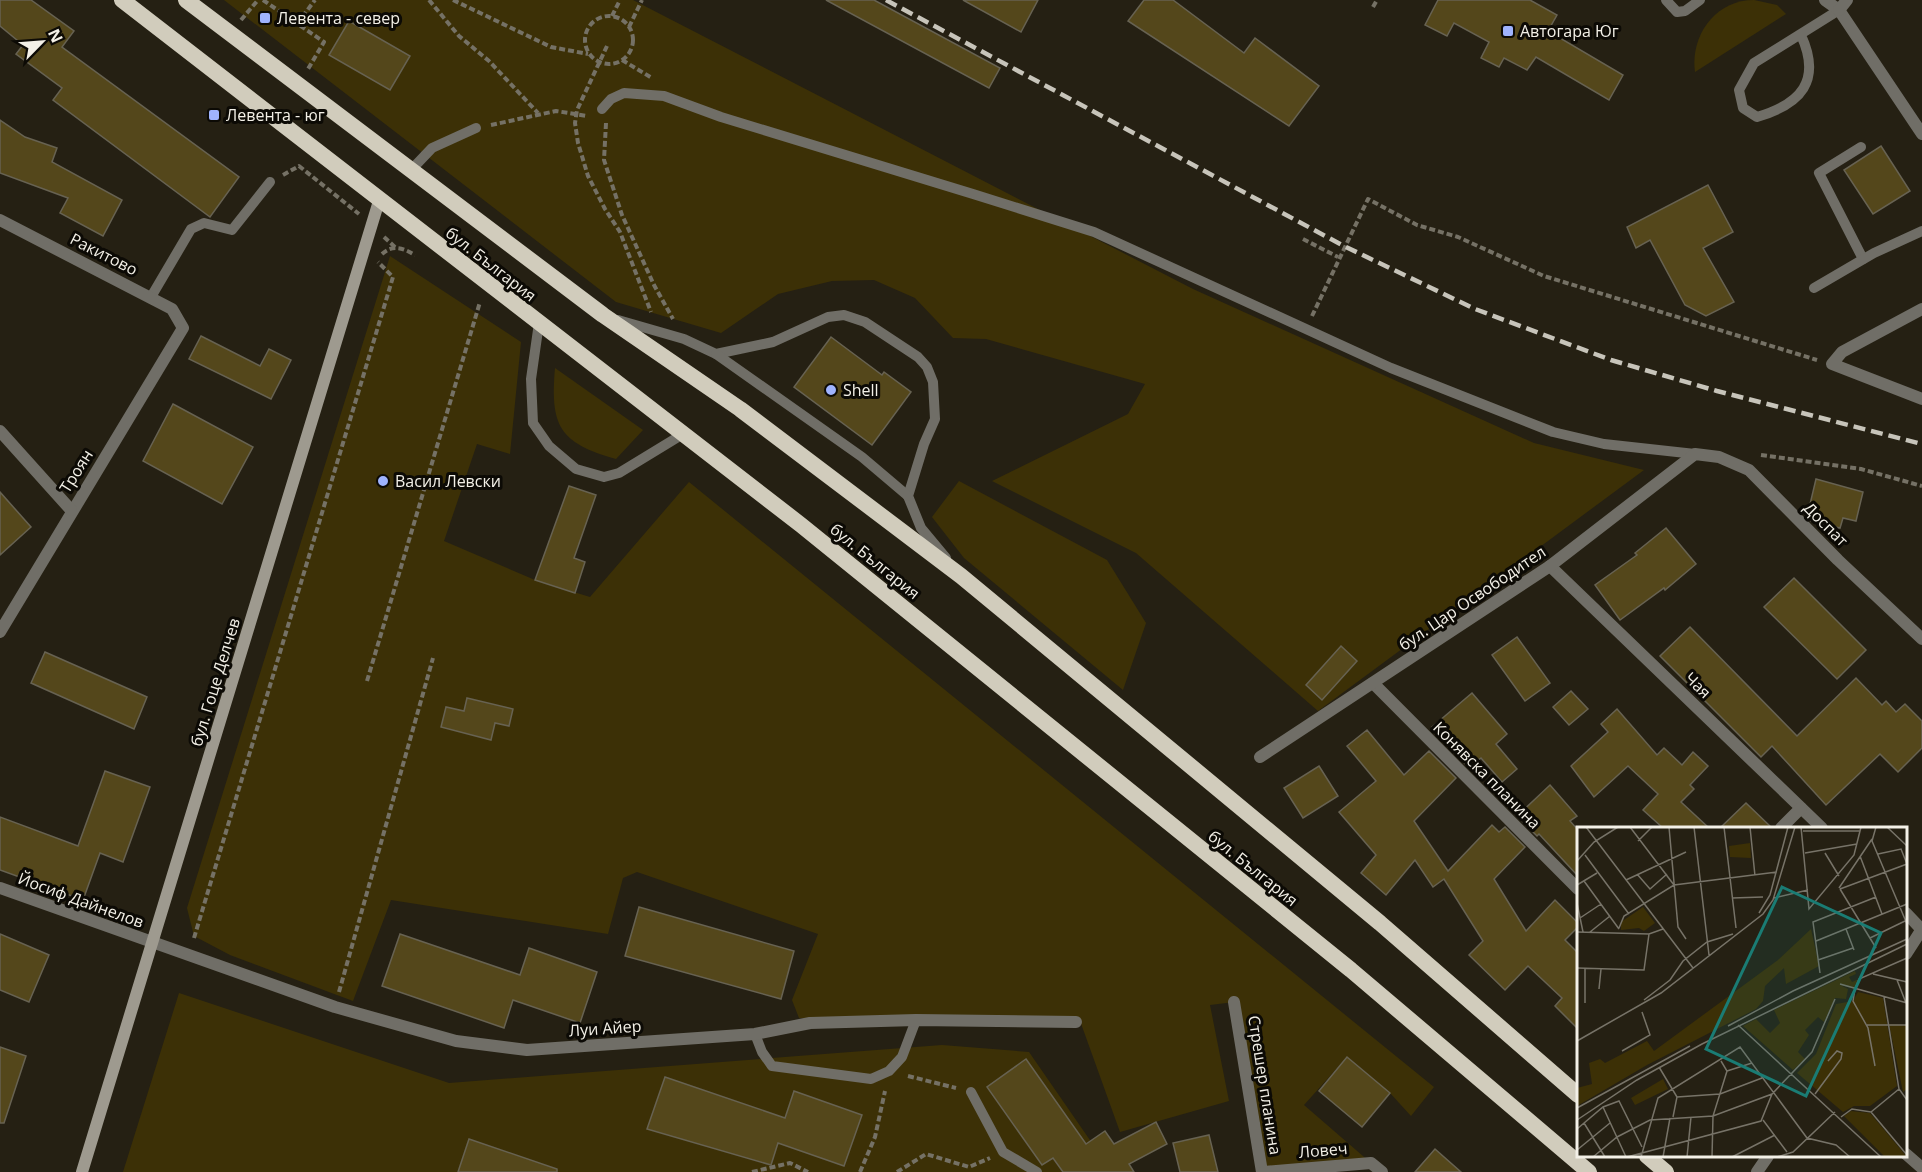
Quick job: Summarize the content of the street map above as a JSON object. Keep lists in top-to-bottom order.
{
  "streets": {
    "highway": ["бул. България"],
    "main road": ["бул. Гоце Делчев"],
    "street": [
      "Ракитово",
      "Троян",
      "Доспат",
      "бул. Цар Освободител",
      "Чая",
      "Конявска планина",
      "Йосиф Дайнелов",
      "Луи Айер",
      "Стрешер планина",
      "Ловеч"
    ]
  },
  "crossings": [
    ["Ракитово", "Троян"],
    ["бул. България", "бул. Гоце Делчев"],
    ["Доспат", "бул. Цар Освободител"],
    ["бул. Цар Освободител", "Чая"],
    ["бул. Цар Освободител", "Конявска планина"],
    ["бул. Гоце Делчев", "Йосиф Дайнелов"],
    ["бул. Гоце Делчев", "Луи Айер"],
    ["Йосиф Дайнелов", "Луи Айер"],
    ["Стрешер планина", "Ловеч"]
  ],
  "places": {
    "transit": ["Левента - север", "Автогара Юг", "Левента - юг"],
    "other": ["Shell", "Васил Левски"]
  },
  "north": "top right"
}
